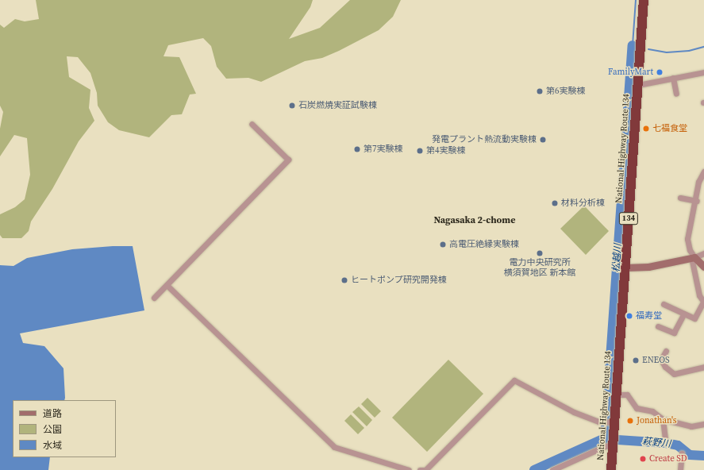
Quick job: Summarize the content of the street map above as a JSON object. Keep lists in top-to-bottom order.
{
  "streets": {
    "highway": ["National Highway Route 134", "134"]
  },
  "districts": ["Nagasaka 2-chome"],
  "water": ["松越川", "萩野川"],
  "places": [
    "FamilyMart",
    "第6実験棟",
    "石炭燃焼実証試験棟",
    "七福食堂",
    "発電プラント熱流動実験棟",
    "第7実験棟",
    "第4実験棟",
    "材料分析棟",
    "高電圧絶縁実験棟",
    "電力中央研究所 横須賀地区 新本館",
    "ヒートポンプ研究開発棟",
    "福寿堂",
    "ENEOS",
    "Jonathan's",
    "Create SD"
  ],
  "legend": ["道路", "公園", "水域"]
}
